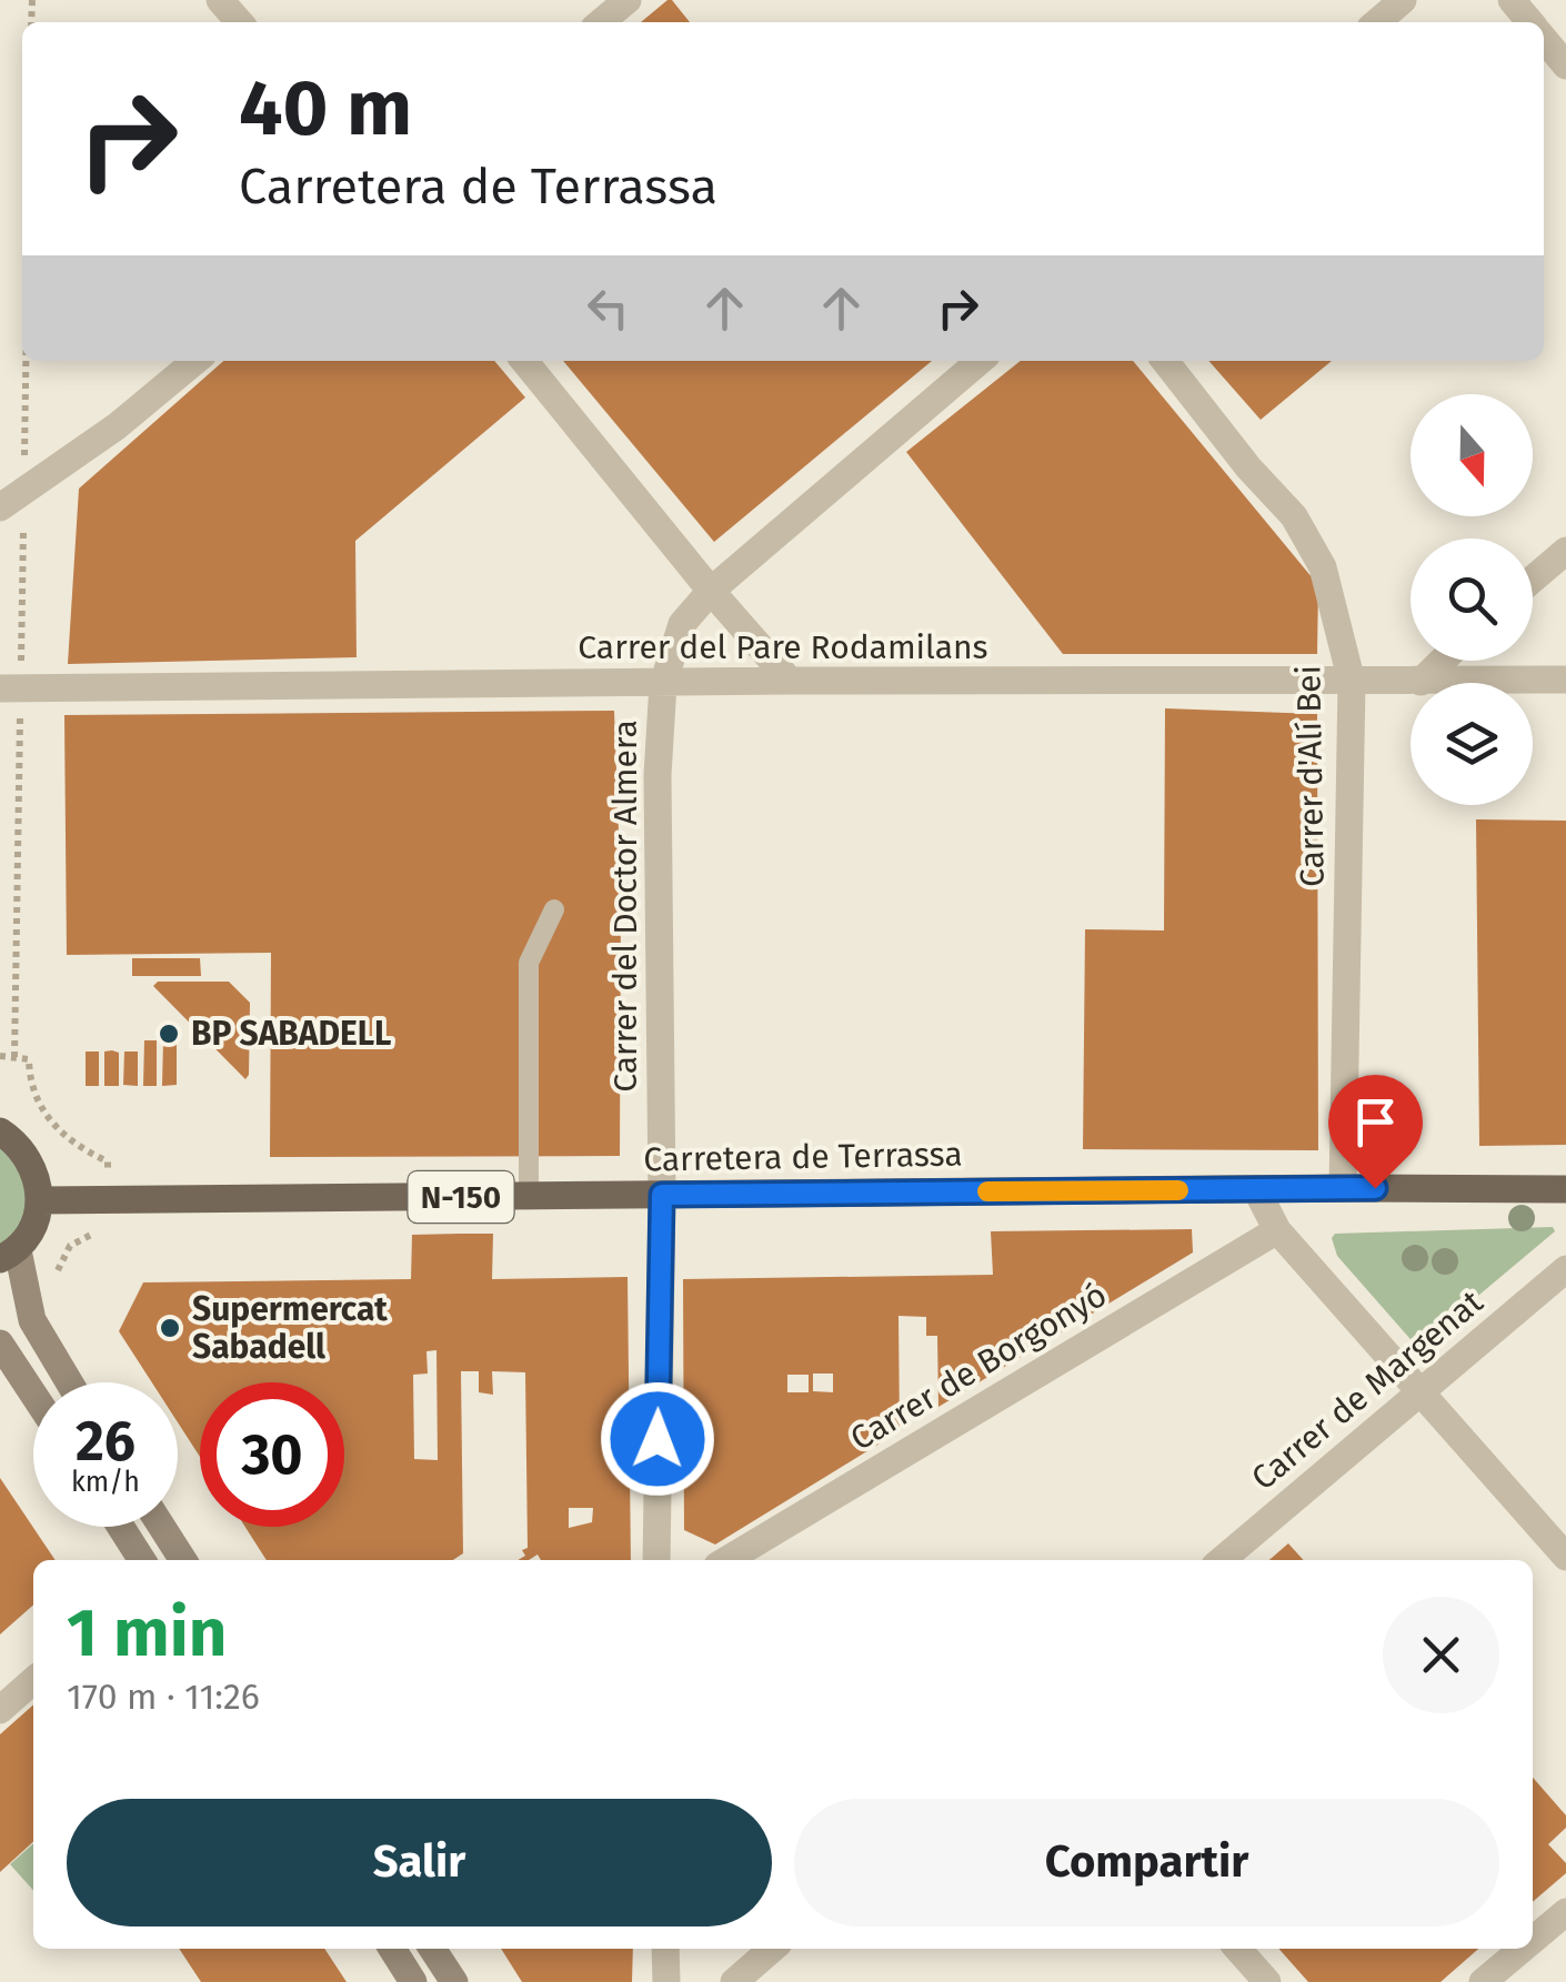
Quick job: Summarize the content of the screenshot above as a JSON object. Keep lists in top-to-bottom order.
{
  "streets": {
    "main road": ["Carretera de Terrassa", "N-150"],
    "street": [
      "Carrer del Pare Rodamilans",
      "Carrer d'Alí Bei",
      "Carrer del Doctor Almera",
      "Carrer de Borgonyó",
      "Carrer de Margenat"
    ]
  },
  "crossings": [
    ["Carrer del Pare Rodamilans", "Carrer d'Alí Bei"],
    ["Carrer del Pare Rodamilans", "Carrer del Doctor Almera"],
    ["Carrer d'Alí Bei", "Carretera de Terrassa"],
    ["Carrer del Doctor Almera", "Carretera de Terrassa"]
  ],
  "places": ["BP SABADELL", "Supermercat Sabadell"],
  "north": "bottom",
  "page": {
    "turn": ["40 m", "Carretera de Terrassa"],
    "speed": "26 km/h",
    "limit": "30",
    "heading": ["1 min", "170 m · 11:26"],
    "buttons": ["Salir", "Compartir"]
  }
}
